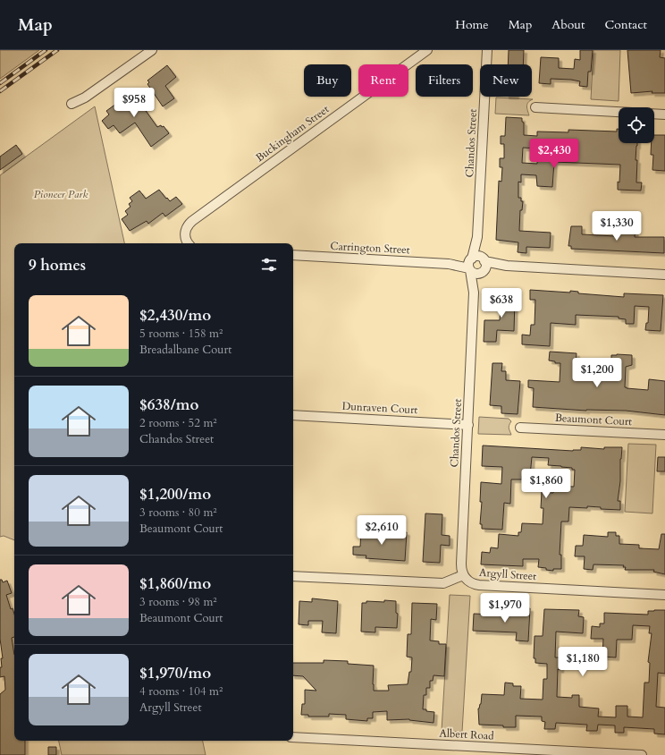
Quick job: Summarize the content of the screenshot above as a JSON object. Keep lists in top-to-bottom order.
{
  "streets": {
    "street": [
      "Buckingham Street",
      "Chandos Street",
      "Carrington Street",
      "Dunraven Court",
      "Beaumont Court",
      "Argyll Street",
      "Albert Road"
    ]
  },
  "crossings": [
    ["Chandos Street", "Dunraven Court"],
    ["Chandos Street", "Argyll Street"]
  ],
  "parks": ["Pioneer Park"],
  "page": {
    "header": "Map",
    "nav": [
      "Home",
      "Map",
      "About",
      "Contact"
    ],
    "chip": [
      "Buy",
      "Rent",
      "Filters",
      "New"
    ],
    "price": [
      "$958",
      "$2,430",
      "$1,330",
      "$638",
      "$1,200",
      "$1,860",
      "$2,610",
      "$1,970",
      "$1,180"
    ],
    "heading": "9 homes",
    "list": [
      {
        "name": "$2,430/mo",
        "note": "5 rooms · 158 m² · Breadalbane Court"
      },
      {
        "name": "$638/mo",
        "note": "2 rooms · 52 m² · Chandos Street"
      },
      {
        "name": "$1,200/mo",
        "note": "3 rooms · 80 m² · Beaumont Court"
      },
      {
        "name": "$1,860/mo",
        "note": "3 rooms · 98 m² · Beaumont Court"
      },
      {
        "name": "$1,970/mo",
        "note": "4 rooms · 104 m² · Argyll Street"
      }
    ]
  }
}
